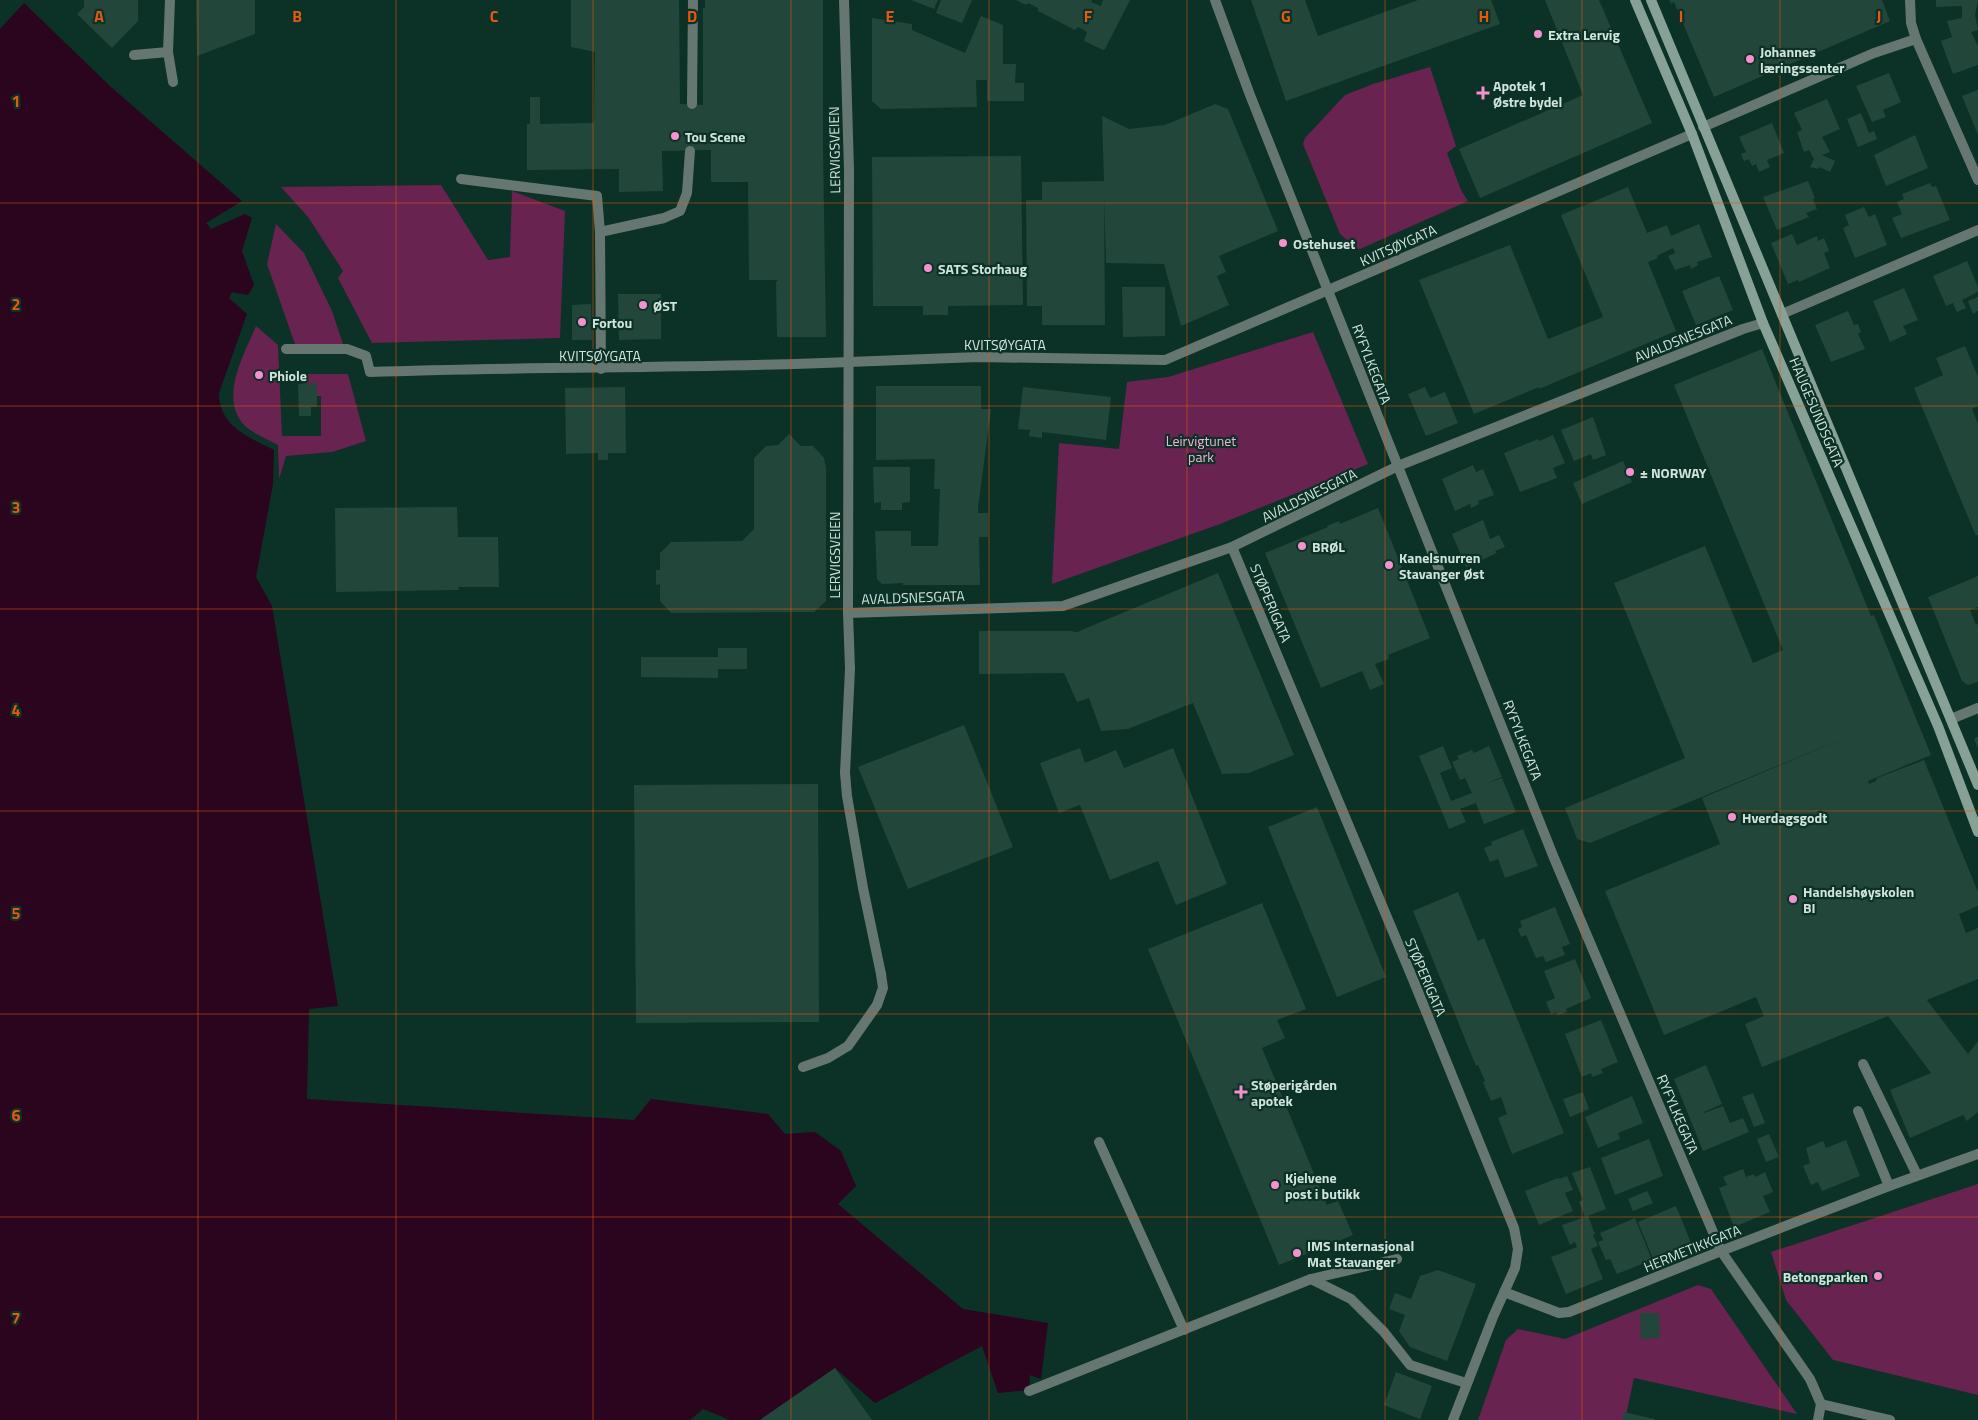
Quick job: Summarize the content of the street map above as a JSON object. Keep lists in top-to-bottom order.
{
  "streets": {
    "main road": ["HAUGESUNDSGATA"],
    "street": [
      "LERVIGSVEIEN",
      "KVITSØYGATA",
      "AVALDSNESGATA",
      "RYFYLKEGATA",
      "STØPERIGATA",
      "HERMETIKKGATA"
    ]
  },
  "crossings": [
    ["LERVIGSVEIEN", "KVITSØYGATA"],
    ["LERVIGSVEIEN", "AVALDSNESGATA"],
    ["KVITSØYGATA", "RYFYLKEGATA"],
    ["KVITSØYGATA", "HAUGESUNDSGATA"],
    ["AVALDSNESGATA", "RYFYLKEGATA"],
    ["AVALDSNESGATA", "HAUGESUNDSGATA"],
    ["AVALDSNESGATA", "STØPERIGATA"],
    ["RYFYLKEGATA", "HERMETIKKGATA"],
    ["STØPERIGATA", "HERMETIKKGATA"]
  ],
  "parks": ["Leirvigtunet park"],
  "places": {
    "other": [
      "Extra Lervig",
      "Johannes læringssenter",
      "Tou Scene",
      "Ostehuset",
      "SATS Storhaug",
      "ØST",
      "Fortou",
      "Phiole",
      "± NORWAY",
      "BRØL",
      "Kanelsnurren Stavanger Øst",
      "Hverdagsgodt",
      "Handelshøyskolen BI",
      "Kjelvene post i butikk",
      "IMS Internasjonal Mat Stavanger",
      "Betongparken"
    ],
    "health": ["Apotek 1 Østre bydel", "Støperigården apotek"]
  },
  "grid": {
    "columns": [
      "A",
      "B",
      "C",
      "D",
      "E",
      "F",
      "G",
      "H",
      "I",
      "J"
    ],
    "rows": [
      "1",
      "2",
      "3",
      "4",
      "5",
      "6",
      "7"
    ]
  }
}
